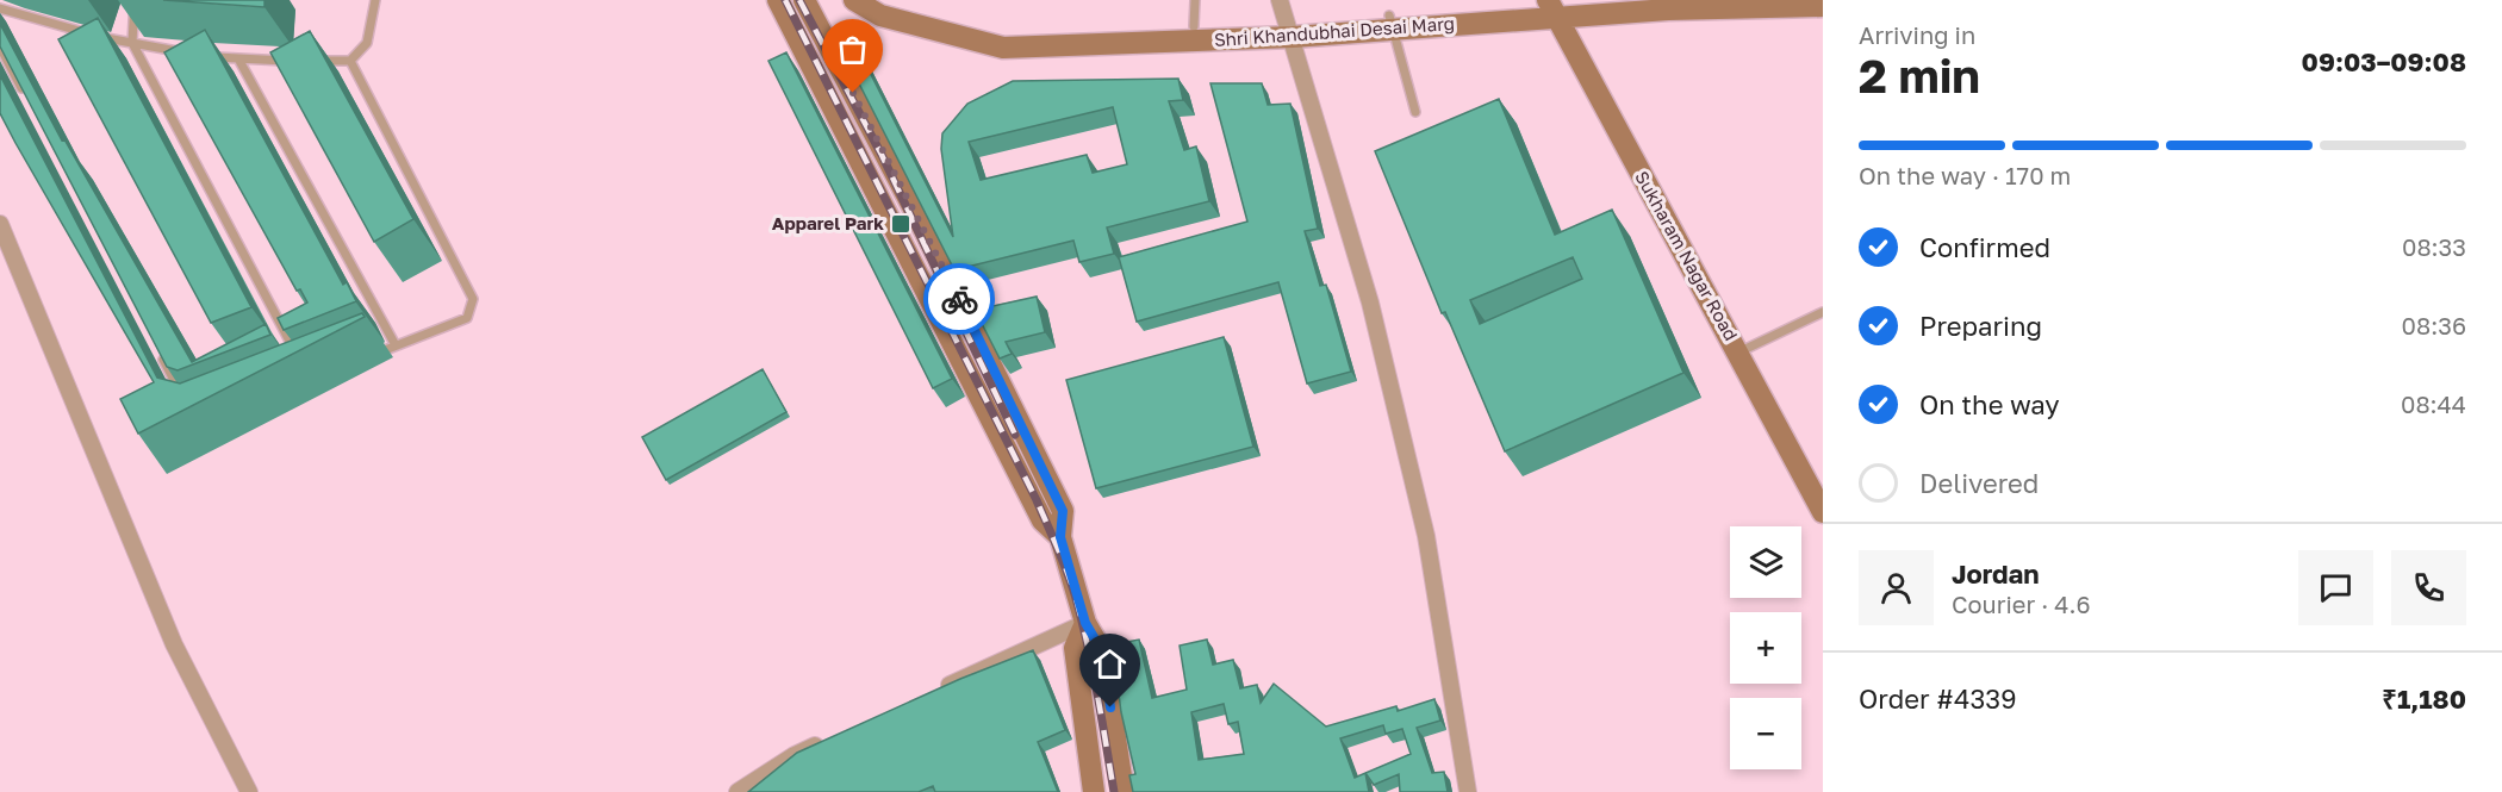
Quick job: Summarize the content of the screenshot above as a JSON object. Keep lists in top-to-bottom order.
{
  "streets": {
    "main road": ["Shri Khandubhai Desai Marg", "Sukharam Nagar Road"]
  },
  "crossings": [
    ["Shri Khandubhai Desai Marg", "Sukharam Nagar Road"]
  ],
  "places": {
    "transit": ["Apparel Park"]
  },
  "page": {
    "heading": ["2 min", "Arriving in", "09:03–09:08"],
    "panel": [
      "Jordan",
      "Courier · 4.6",
      "Order #4339",
      "₹1,180"
    ],
    "bar": "On the way · 170 m",
    "list": [
      ["Confirmed", "08:33"],
      ["Preparing", "08:36"],
      ["On the way", "08:44"],
      "Delivered"
    ],
    "map_buttons": ["+", "−"]
  }
}
